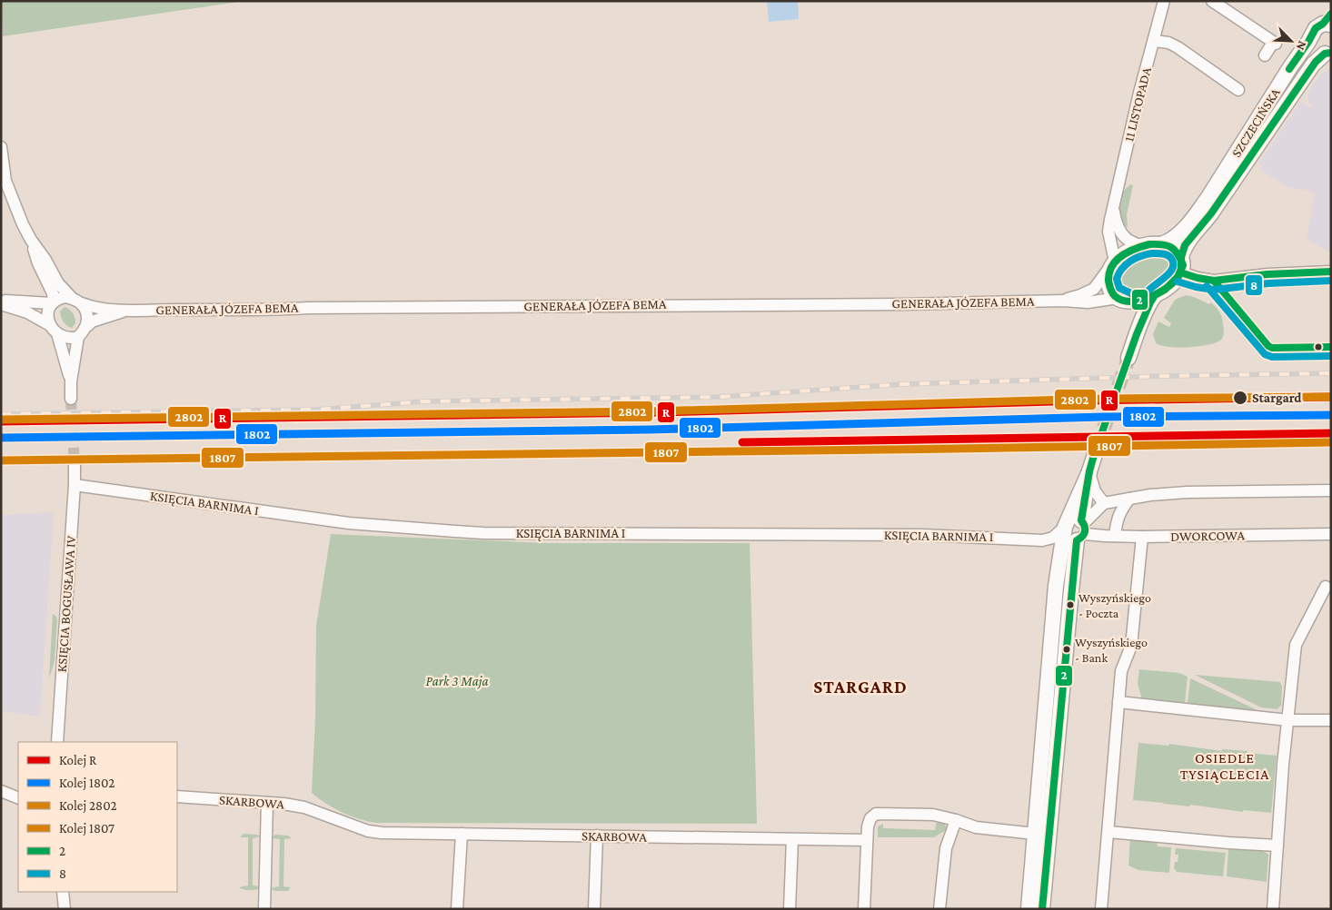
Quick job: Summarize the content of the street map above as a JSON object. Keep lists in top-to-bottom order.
{
  "streets": {
    "main road": ["SZCZECIŃSKA"],
    "street": [
      "11 LISTOPADA",
      "GENERAŁA JÓZEFA BEMA",
      "KSIĘCIA BARNIMA I",
      "DWORCOWA",
      "KSIĘCIA BOGUSŁAWA IV",
      "SKARBOWA"
    ]
  },
  "crossings": [
    ["11 LISTOPADA", "SZCZECIŃSKA"],
    ["11 LISTOPADA", "GENERAŁA JÓZEFA BEMA"],
    ["SZCZECIŃSKA", "GENERAŁA JÓZEFA BEMA"],
    ["KSIĘCIA BARNIMA I", "DWORCOWA"],
    ["KSIĘCIA BARNIMA I", "KSIĘCIA BOGUSŁAWA IV"]
  ],
  "districts": ["STARGARD", "OSIEDLE TYSIĄCLECIA"],
  "parks": ["Park 3 Maja"],
  "places": ["Stargard", "Wyszyńskiego - Poczta", "Wyszyńskiego - Bank"],
  "lines": [
    "transit line 2",
    "transit line 8",
    "rail line R",
    "rail line 2802",
    "rail line 1802",
    "rail line 1807"
  ],
  "legend": [
    "Kolej R",
    "Kolej 1802",
    "Kolej 2802",
    "Kolej 1807",
    "2",
    "8"
  ],
  "north": "bottom right"
}
